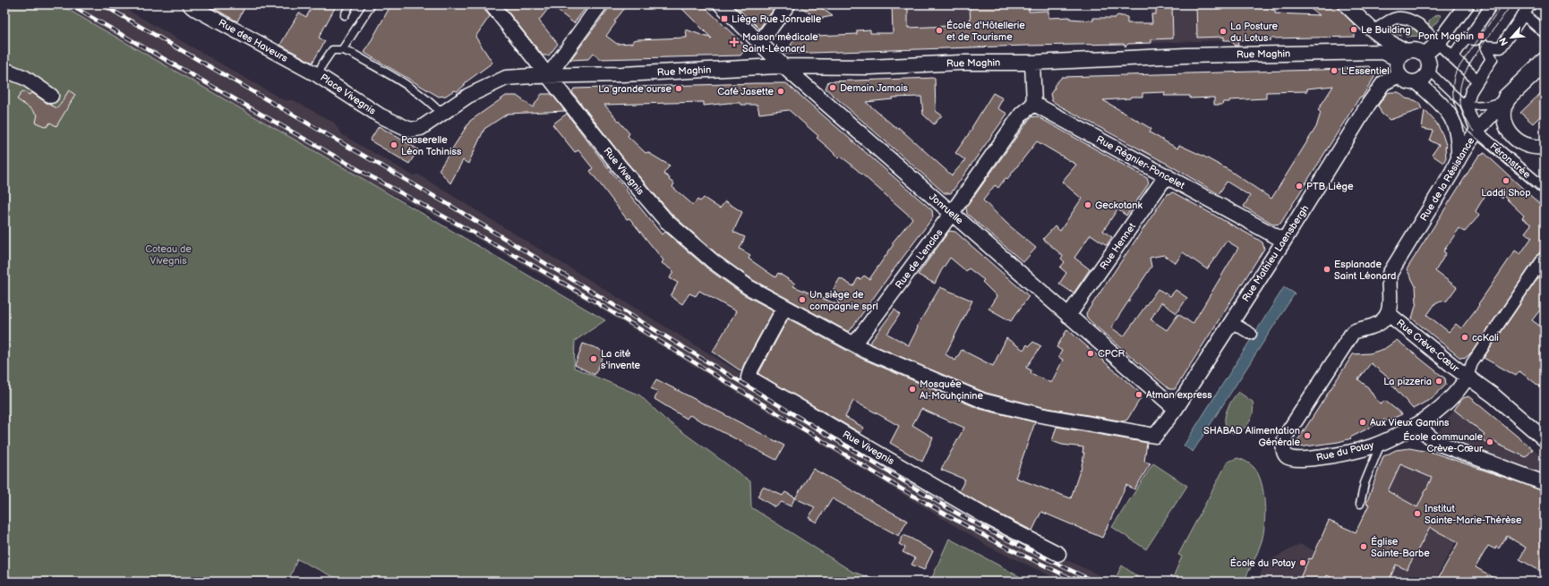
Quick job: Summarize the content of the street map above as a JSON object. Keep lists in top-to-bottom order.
{
  "streets": {
    "street": [
      "Rue des Haveurs",
      "Rue Maghin",
      "Place Vivegnis",
      "Féronstrée",
      "Rue Régnier-Poncelet",
      "Rue Vivegnis",
      "Rue de la Résistance",
      "Jonruelle",
      "Rue Hennet",
      "Rue Mathieu Laensbergh",
      "Rue de L'enclos",
      "Rue Crève-Cœur",
      "Rue du Potay"
    ]
  },
  "crossings": [
    ["Rue des Haveurs", "Place Vivegnis"],
    ["Rue Maghin", "Place Vivegnis"],
    ["Rue Maghin", "Rue Vivegnis"],
    ["Rue Maghin", "Jonruelle"],
    ["Rue Maghin", "Rue Mathieu Laensbergh"],
    ["Place Vivegnis", "Rue Vivegnis"],
    ["Féronstrée", "Rue de la Résistance"],
    ["Rue Régnier-Poncelet", "Rue Hennet"],
    ["Rue Régnier-Poncelet", "Rue Mathieu Laensbergh"],
    ["Rue Régnier-Poncelet", "Rue de L'enclos"],
    ["Rue Vivegnis", "Rue Mathieu Laensbergh"],
    ["Rue Vivegnis", "Rue de L'enclos"],
    ["Rue de la Résistance", "Rue Crève-Cœur"],
    ["Rue de la Résistance", "Rue du Potay"],
    ["Jonruelle", "Rue Hennet"],
    ["Jonruelle", "Rue Mathieu Laensbergh"],
    ["Jonruelle", "Rue de L'enclos"],
    ["Rue Crève-Cœur", "Rue du Potay"]
  ],
  "parks": ["Coteau de Vivegnis"],
  "places": {
    "transit": ["Liège Rue Jonruelle", "Pont Maghin"],
    "other": [
      "Le Building",
      "École d'Hôtellerie et de Tourisme",
      "La Posture du Lotus",
      "L'Essentiel",
      "Demain Jamais",
      "La grande ourse",
      "Café Jasette",
      "Passerelle Léon Tchiniss",
      "Laddi Shop",
      "PTB Liège",
      "Geckotank",
      "Esplanade Saint Léonard",
      "Un siège de compagnie sprl",
      "ccKali",
      "CPCR",
      "La cité s'invente",
      "La pizzeria",
      "Mosquée Al-Mouhçinine",
      "Atman express",
      "Aux Vieux Gamins",
      "SHABAD Alimentation Générale",
      "École communale Crève-Cœur",
      "Institut Sainte-Marie-Thérèse",
      "Église Sainte-Barbe",
      "École du Potay"
    ],
    "health": ["Maison médicale Saint-Léonard"]
  },
  "north": "bottom left"
}
